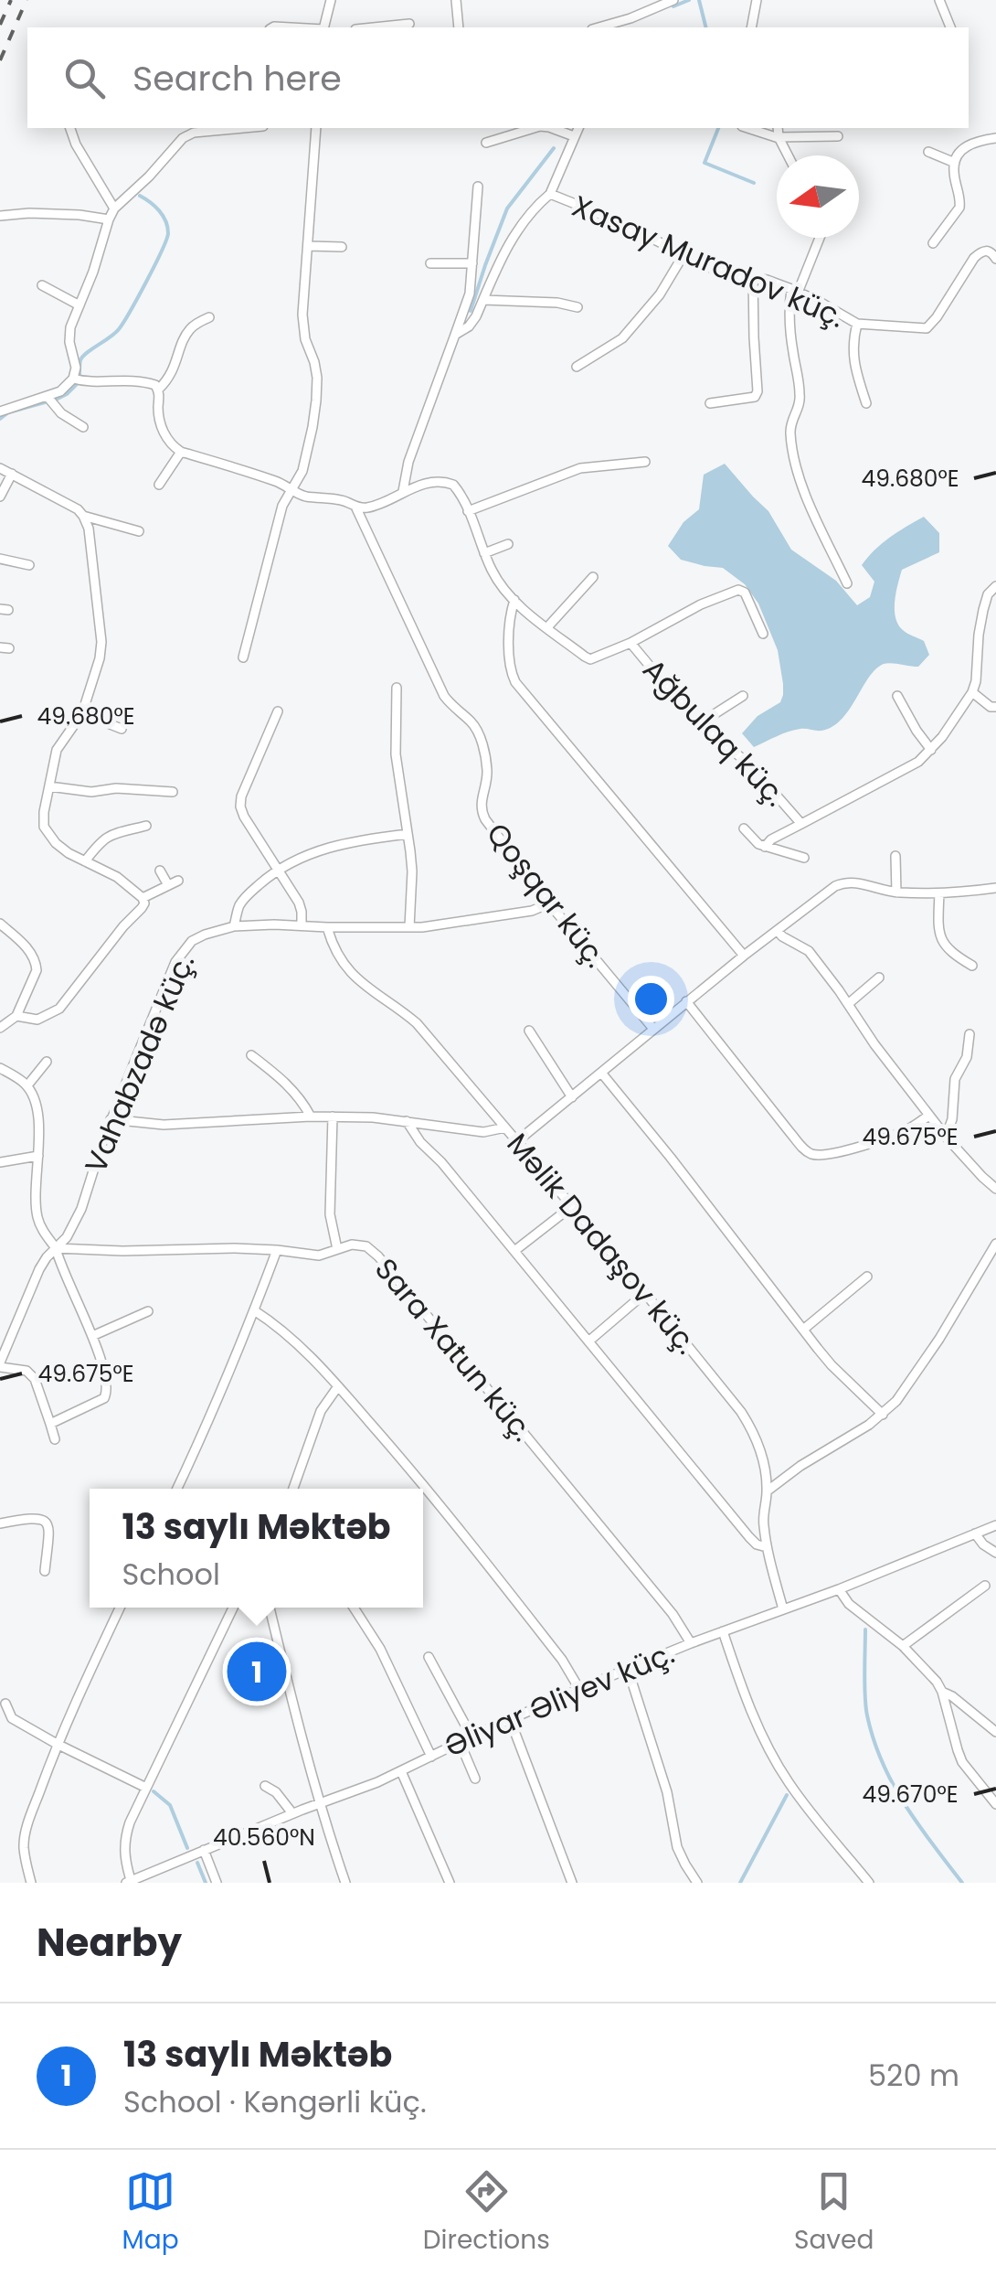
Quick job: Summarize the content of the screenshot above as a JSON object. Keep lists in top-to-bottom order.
{
  "streets": {
    "street": [
      "Xasay Muradov küç.",
      "Ağbulaq küç.",
      "Qoşqar küç.",
      "Vahabzadə küç.",
      "Məlik Dadaşov küç.",
      "Sara Xatun küç.",
      "Əliyar Əliyev küç."
    ]
  },
  "crossings": [
    ["Xasay Muradov küç.", "Ağbulaq küç."],
    ["Ağbulaq küç.", "Qoşqar küç."],
    ["Qoşqar küç.", "Vahabzadə küç."],
    ["Vahabzadə küç.", "Məlik Dadaşov küç."],
    ["Vahabzadə küç.", "Sara Xatun küç."],
    ["Məlik Dadaşov küç.", "Əliyar Əliyev küç."],
    ["Sara Xatun küç.", "Əliyar Əliyev küç."]
  ],
  "north": "left",
  "page": {
    "search": "Search here",
    "popup": ["13 saylı Məktəb", "School"],
    "pins": "1",
    "heading": "Nearby",
    "list": [
      {
        "mark": "1",
        "name": "13 saylı Məktəb",
        "note": "School · Kəngərli küç.",
        "value": "520 m"
      }
    ],
    "nav": ["Map", "Directions", "Saved"]
  },
  "coordinates": [
    "49.680°E",
    "49.675°E",
    "49.670°E",
    "40.560°N"
  ]
}
